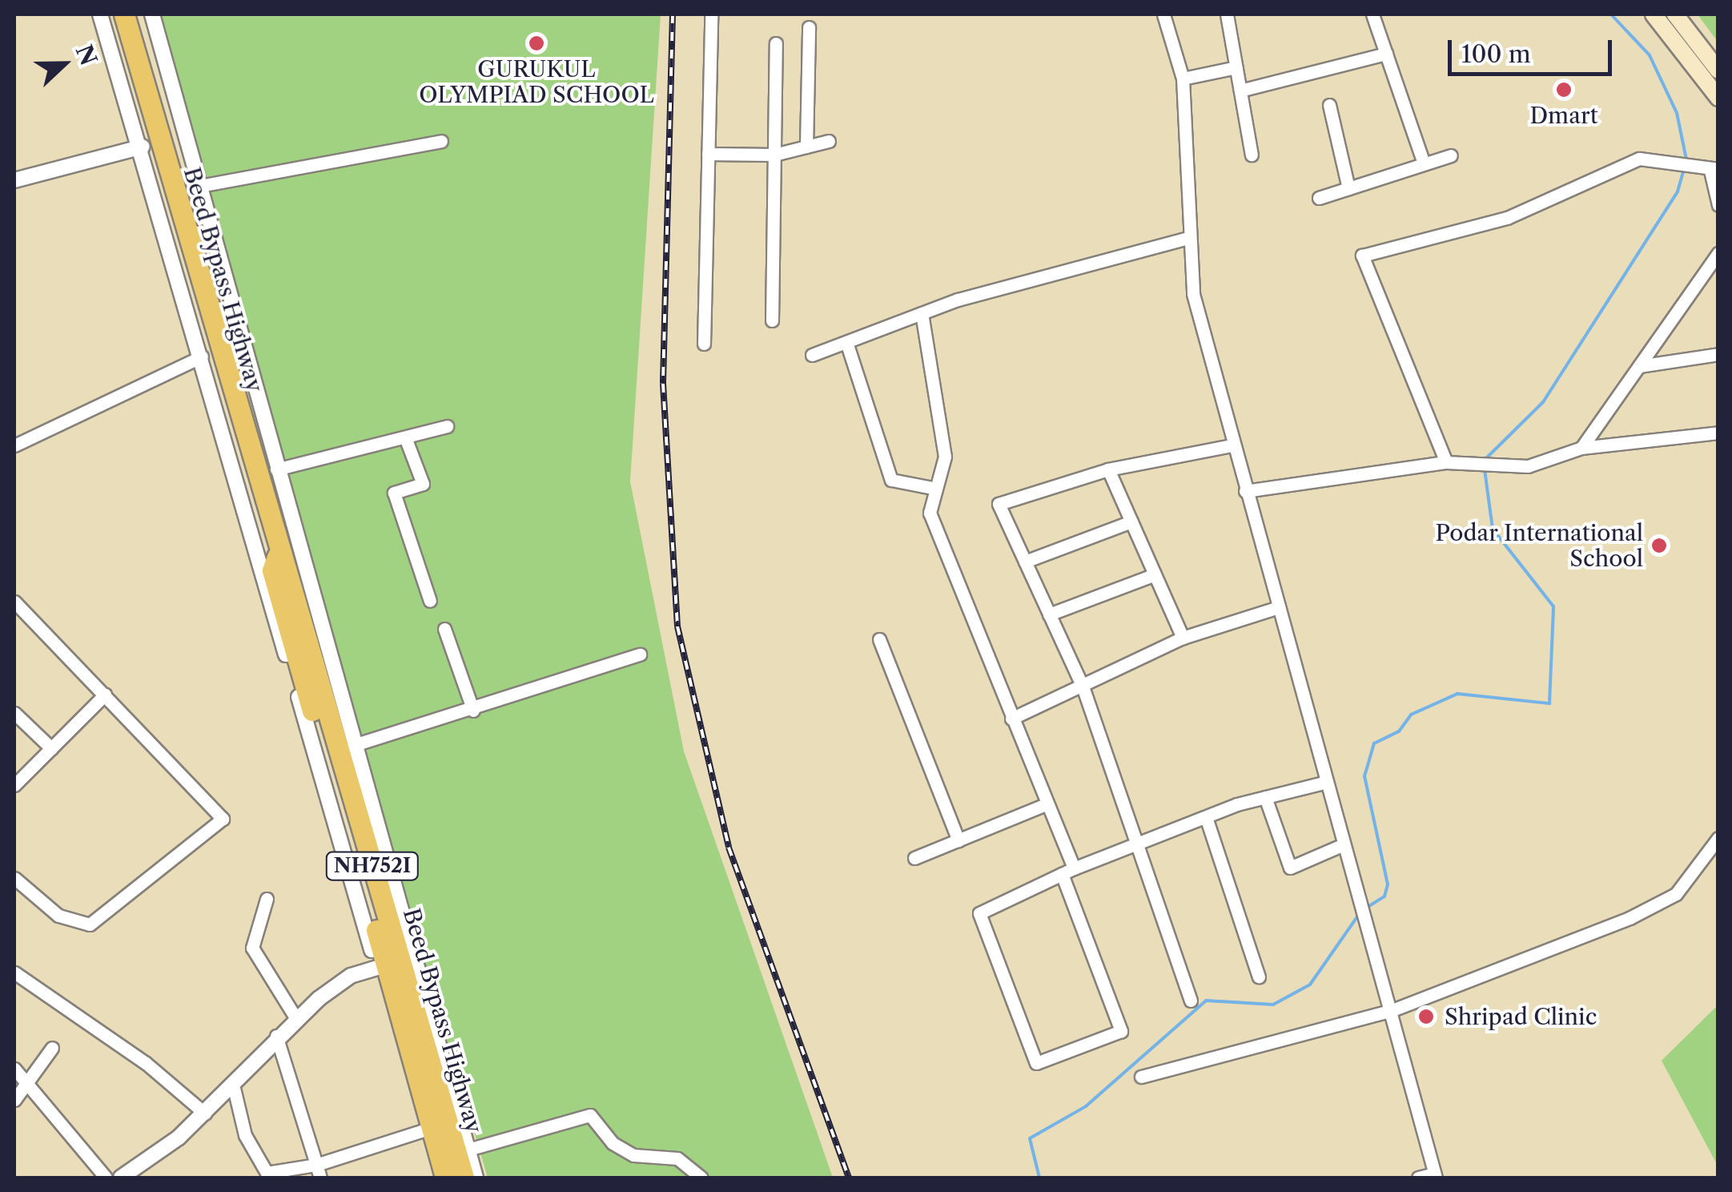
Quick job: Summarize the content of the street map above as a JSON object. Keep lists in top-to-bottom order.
{
  "streets": {
    "highway": ["Beed Bypass Highway", "NH752I"]
  },
  "places": [
    "GURUKUL OLYMPIAD SCHOOL",
    "Dmart",
    "Podar International School",
    "Shripad Clinic"
  ],
  "scale_bar": "100 m",
  "north": "right"
}
